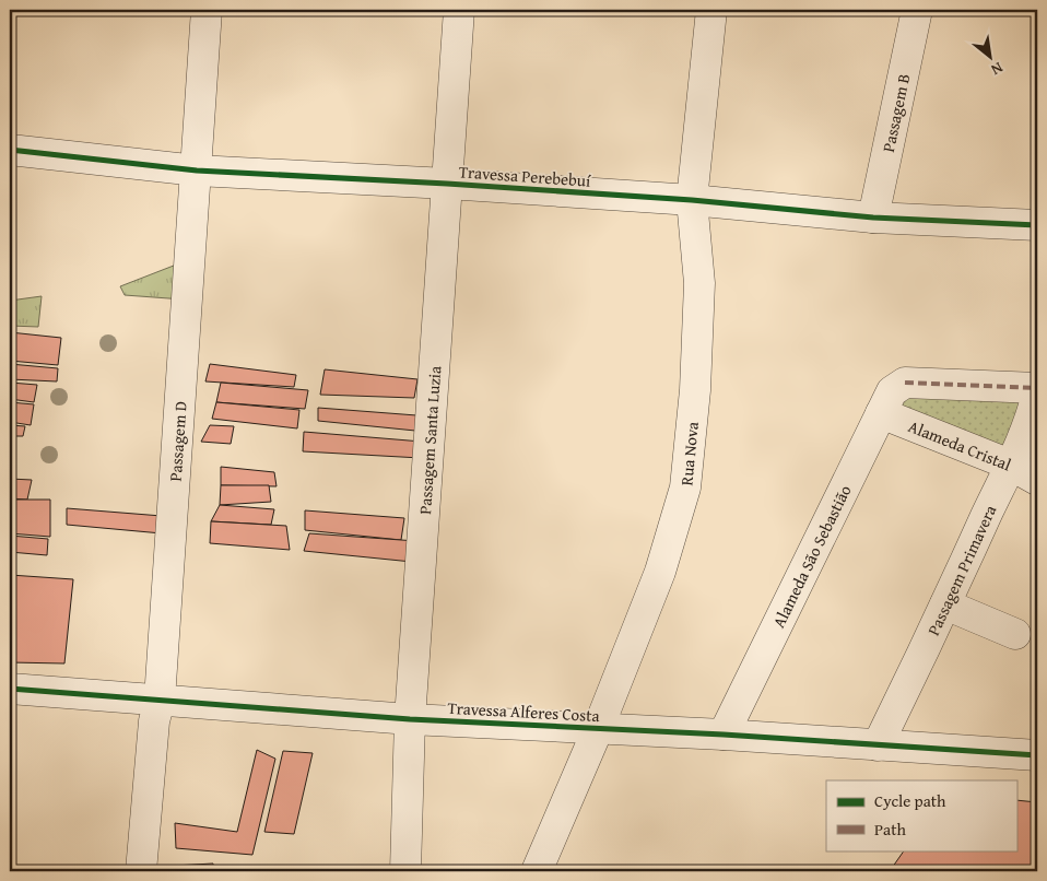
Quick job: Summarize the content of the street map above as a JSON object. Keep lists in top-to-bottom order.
{
  "streets": {
    "street": [
      "Passagem B",
      "Travessa Perebebuí",
      "Passagem D",
      "Passagem Santa Luzia",
      "Alameda Cristal",
      "Rua Nova",
      "Alameda São Sebastião",
      "Passagem Primavera",
      "Travessa Alferes Costa"
    ]
  },
  "crossings": [
    ["Passagem B", "Travessa Perebebuí"],
    ["Travessa Perebebuí", "Passagem D"],
    ["Travessa Perebebuí", "Passagem Santa Luzia"],
    ["Travessa Perebebuí", "Rua Nova"],
    ["Passagem D", "Travessa Alferes Costa"],
    ["Passagem Santa Luzia", "Travessa Alferes Costa"],
    ["Alameda Cristal", "Alameda São Sebastião"],
    ["Alameda Cristal", "Passagem Primavera"],
    ["Rua Nova", "Travessa Alferes Costa"],
    ["Alameda São Sebastião", "Passagem Primavera"],
    ["Alameda São Sebastião", "Travessa Alferes Costa"],
    ["Passagem Primavera", "Travessa Alferes Costa"]
  ],
  "legend": ["Cycle path", "Path"],
  "north": "bottom right"
}
